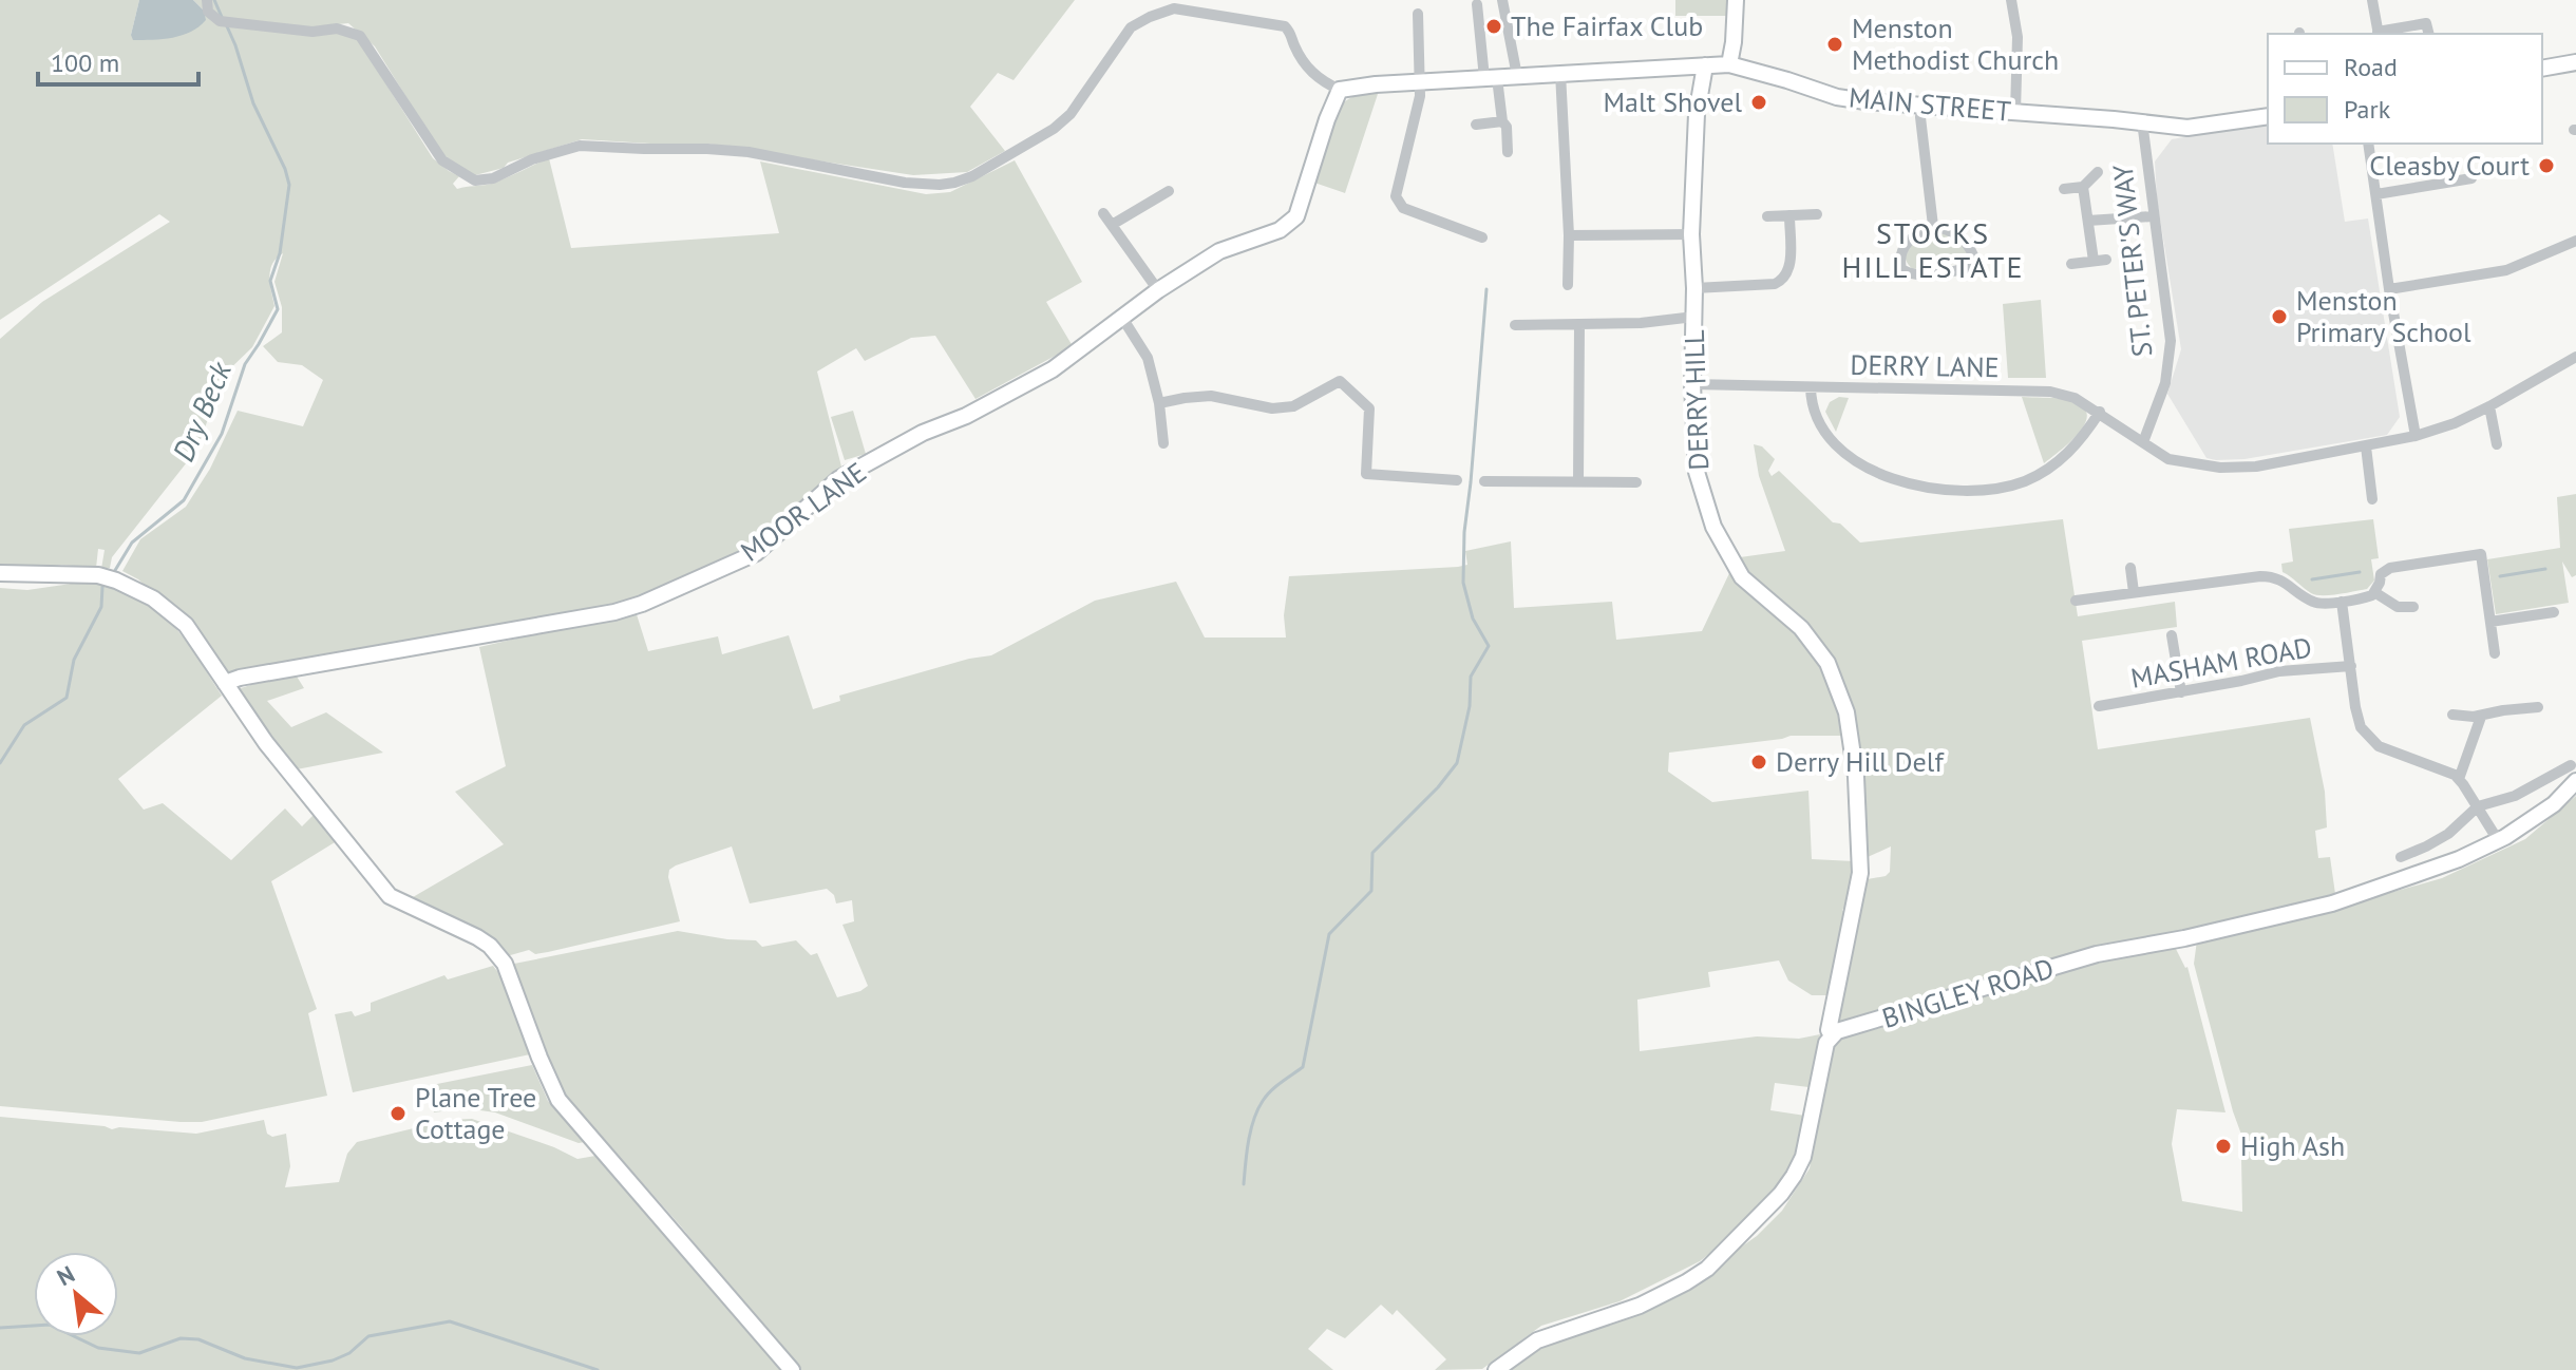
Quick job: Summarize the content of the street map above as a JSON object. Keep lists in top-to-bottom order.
{
  "streets": {
    "street": [
      "MAIN STREET",
      "ST. PETER'S WAY",
      "DERRY LANE",
      "DERRY HILL",
      "MOOR LANE",
      "MASHAM ROAD",
      "BINGLEY ROAD"
    ]
  },
  "crossings": [
    ["MAIN STREET", "ST. PETER'S WAY"],
    ["MAIN STREET", "DERRY HILL"],
    ["MAIN STREET", "MOOR LANE"],
    ["ST. PETER'S WAY", "DERRY LANE"],
    ["DERRY LANE", "DERRY HILL"],
    ["DERRY HILL", "BINGLEY ROAD"]
  ],
  "districts": ["STOCKS HILL ESTATE"],
  "water": ["Dry Beck"],
  "places": [
    "The Fairfax Club",
    "Menston Methodist Church",
    "Malt Shovel",
    "Cleasby Court",
    "Menston Primary School",
    "Derry Hill Delf",
    "Plane Tree Cottage",
    "High Ash"
  ],
  "legend": ["Road", "Park"],
  "scale_bar": "100 m",
  "north": "top left"
}
